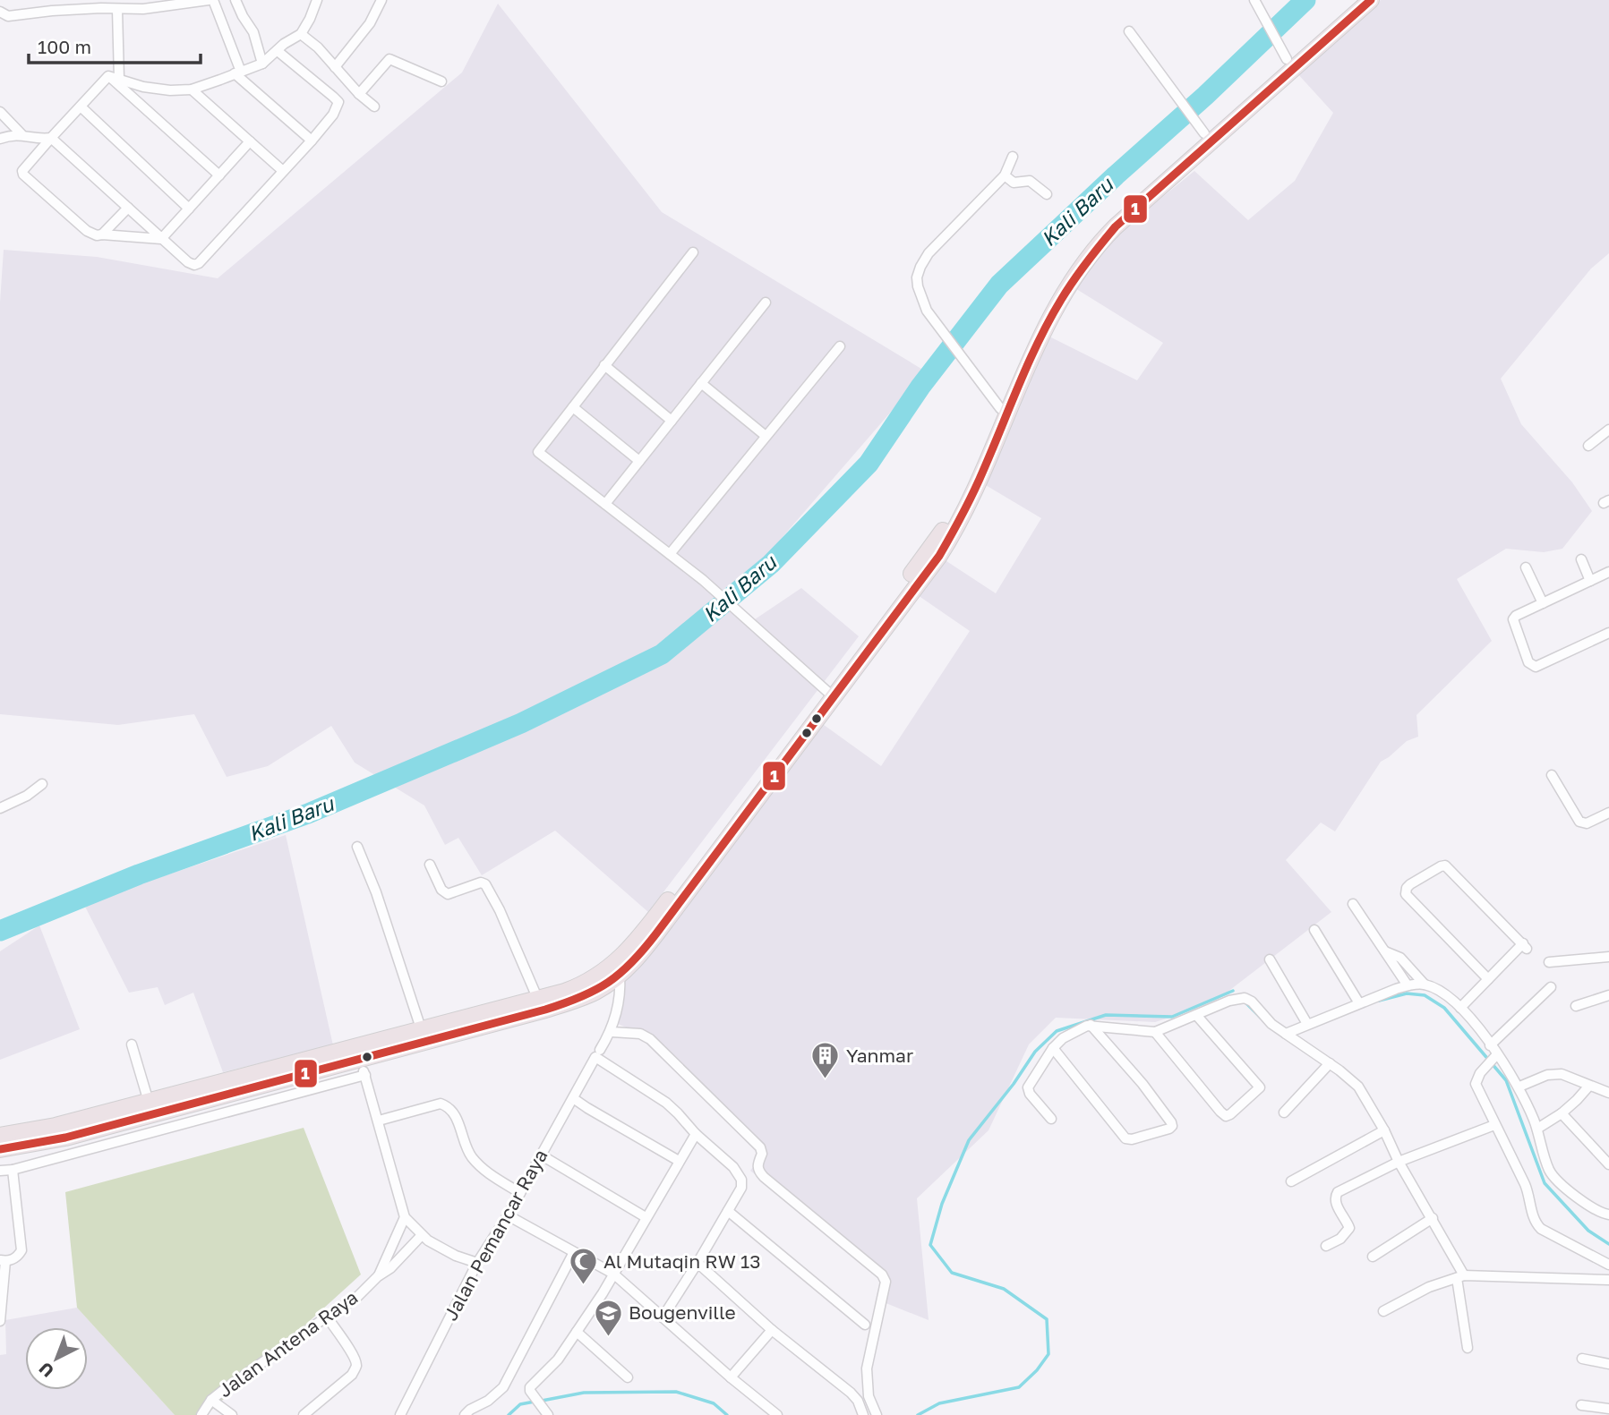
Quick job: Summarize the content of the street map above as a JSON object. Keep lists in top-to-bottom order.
{
  "streets": {
    "street": ["Jalan Pemancar Raya", "Jalan Antena Raya"]
  },
  "water": ["Kali Baru"],
  "places": {
    "building": ["Yanmar"],
    "mosque": ["Al Mutaqin RW 13"],
    "school or university": ["Bougenville"]
  },
  "lines": ["transit line 1"],
  "scale_bar": "100 m",
  "north": "bottom left"
}
